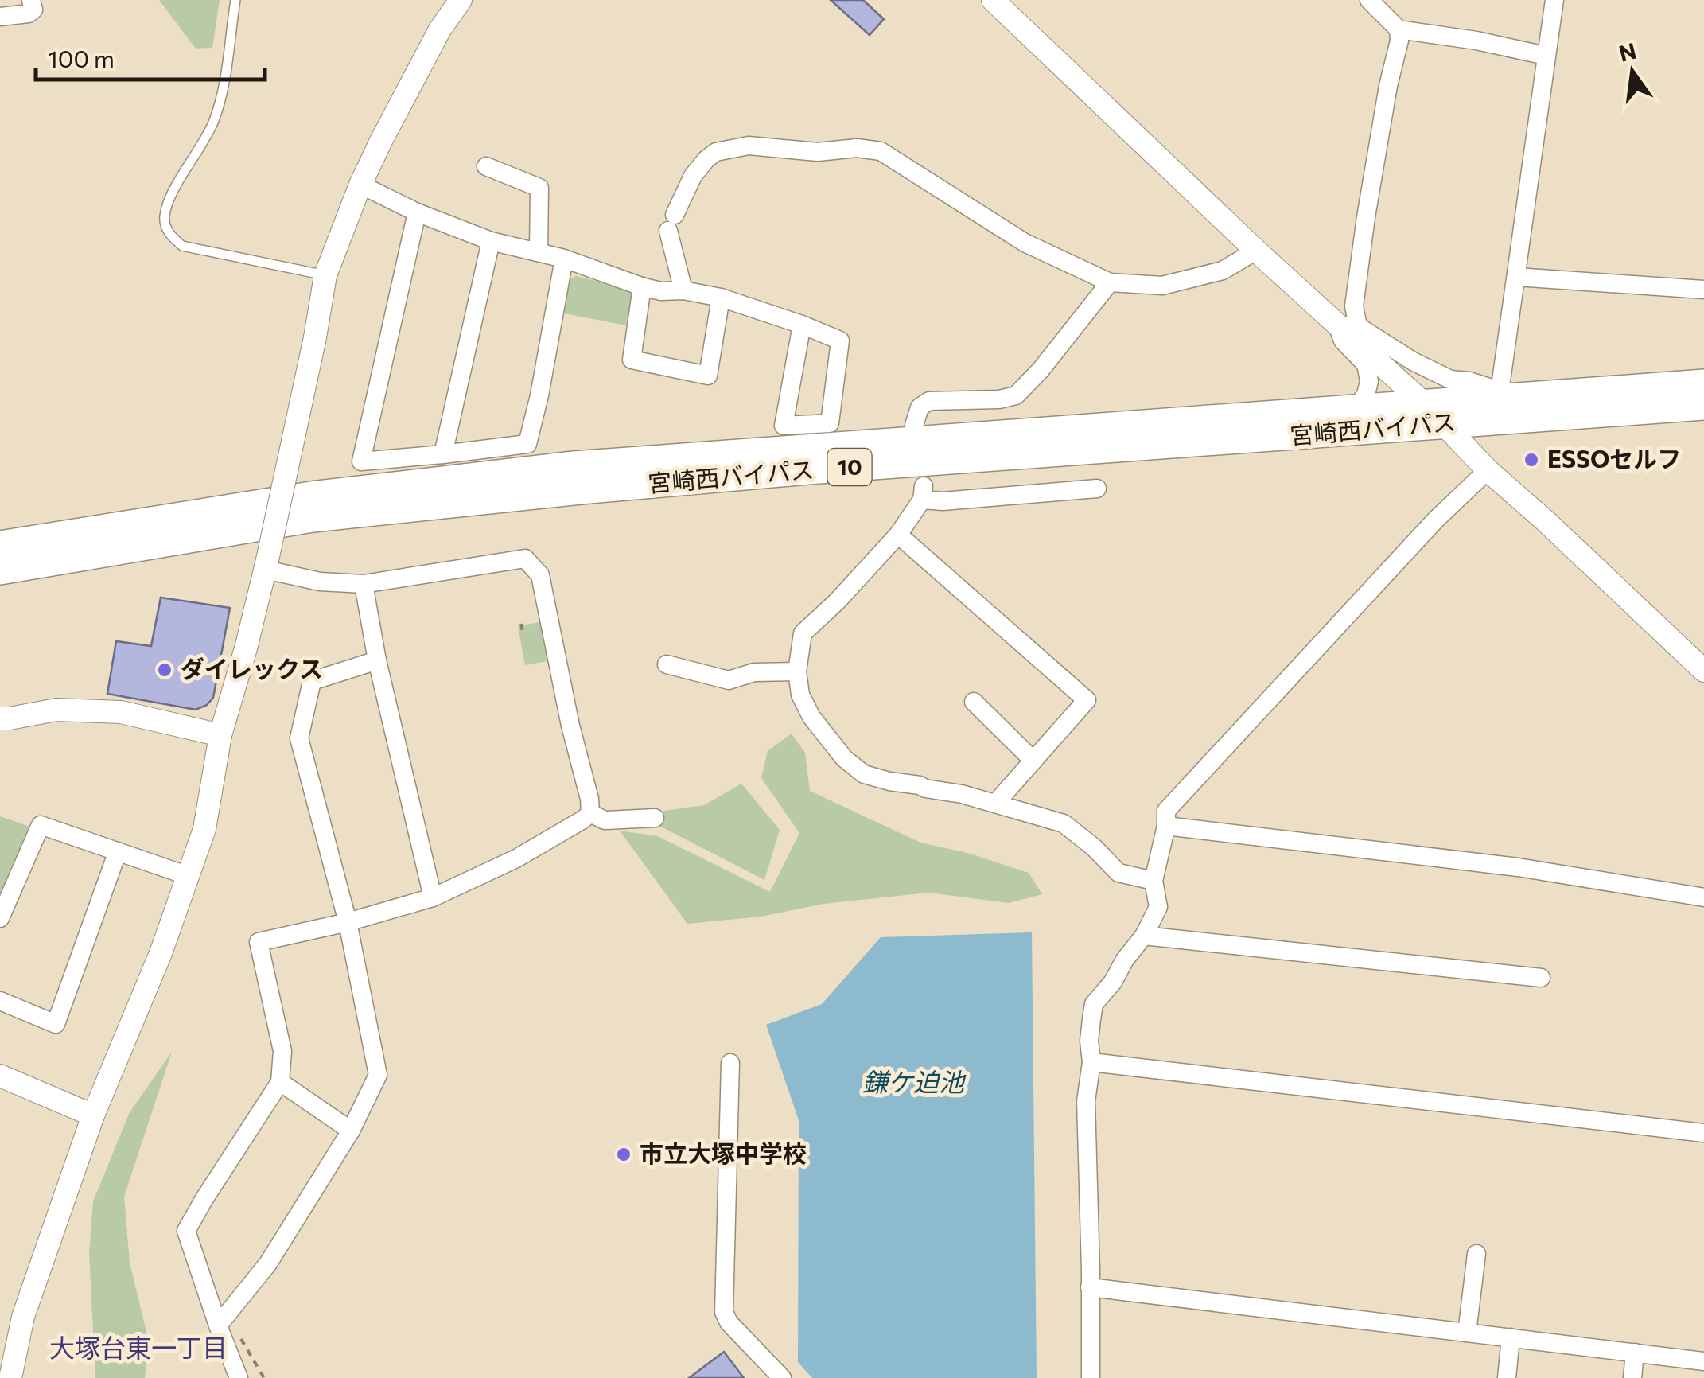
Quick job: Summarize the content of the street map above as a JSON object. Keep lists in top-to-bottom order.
{
  "streets": {
    "highway": ["宮崎西バイパス", "10"]
  },
  "districts": ["大塚台東一丁目"],
  "water": ["鎌ケ迫池"],
  "places": ["ESSOセルフ", "ダイレックス", "市立大塚中学校"],
  "scale_bar": "100 m",
  "north": "top"
}
